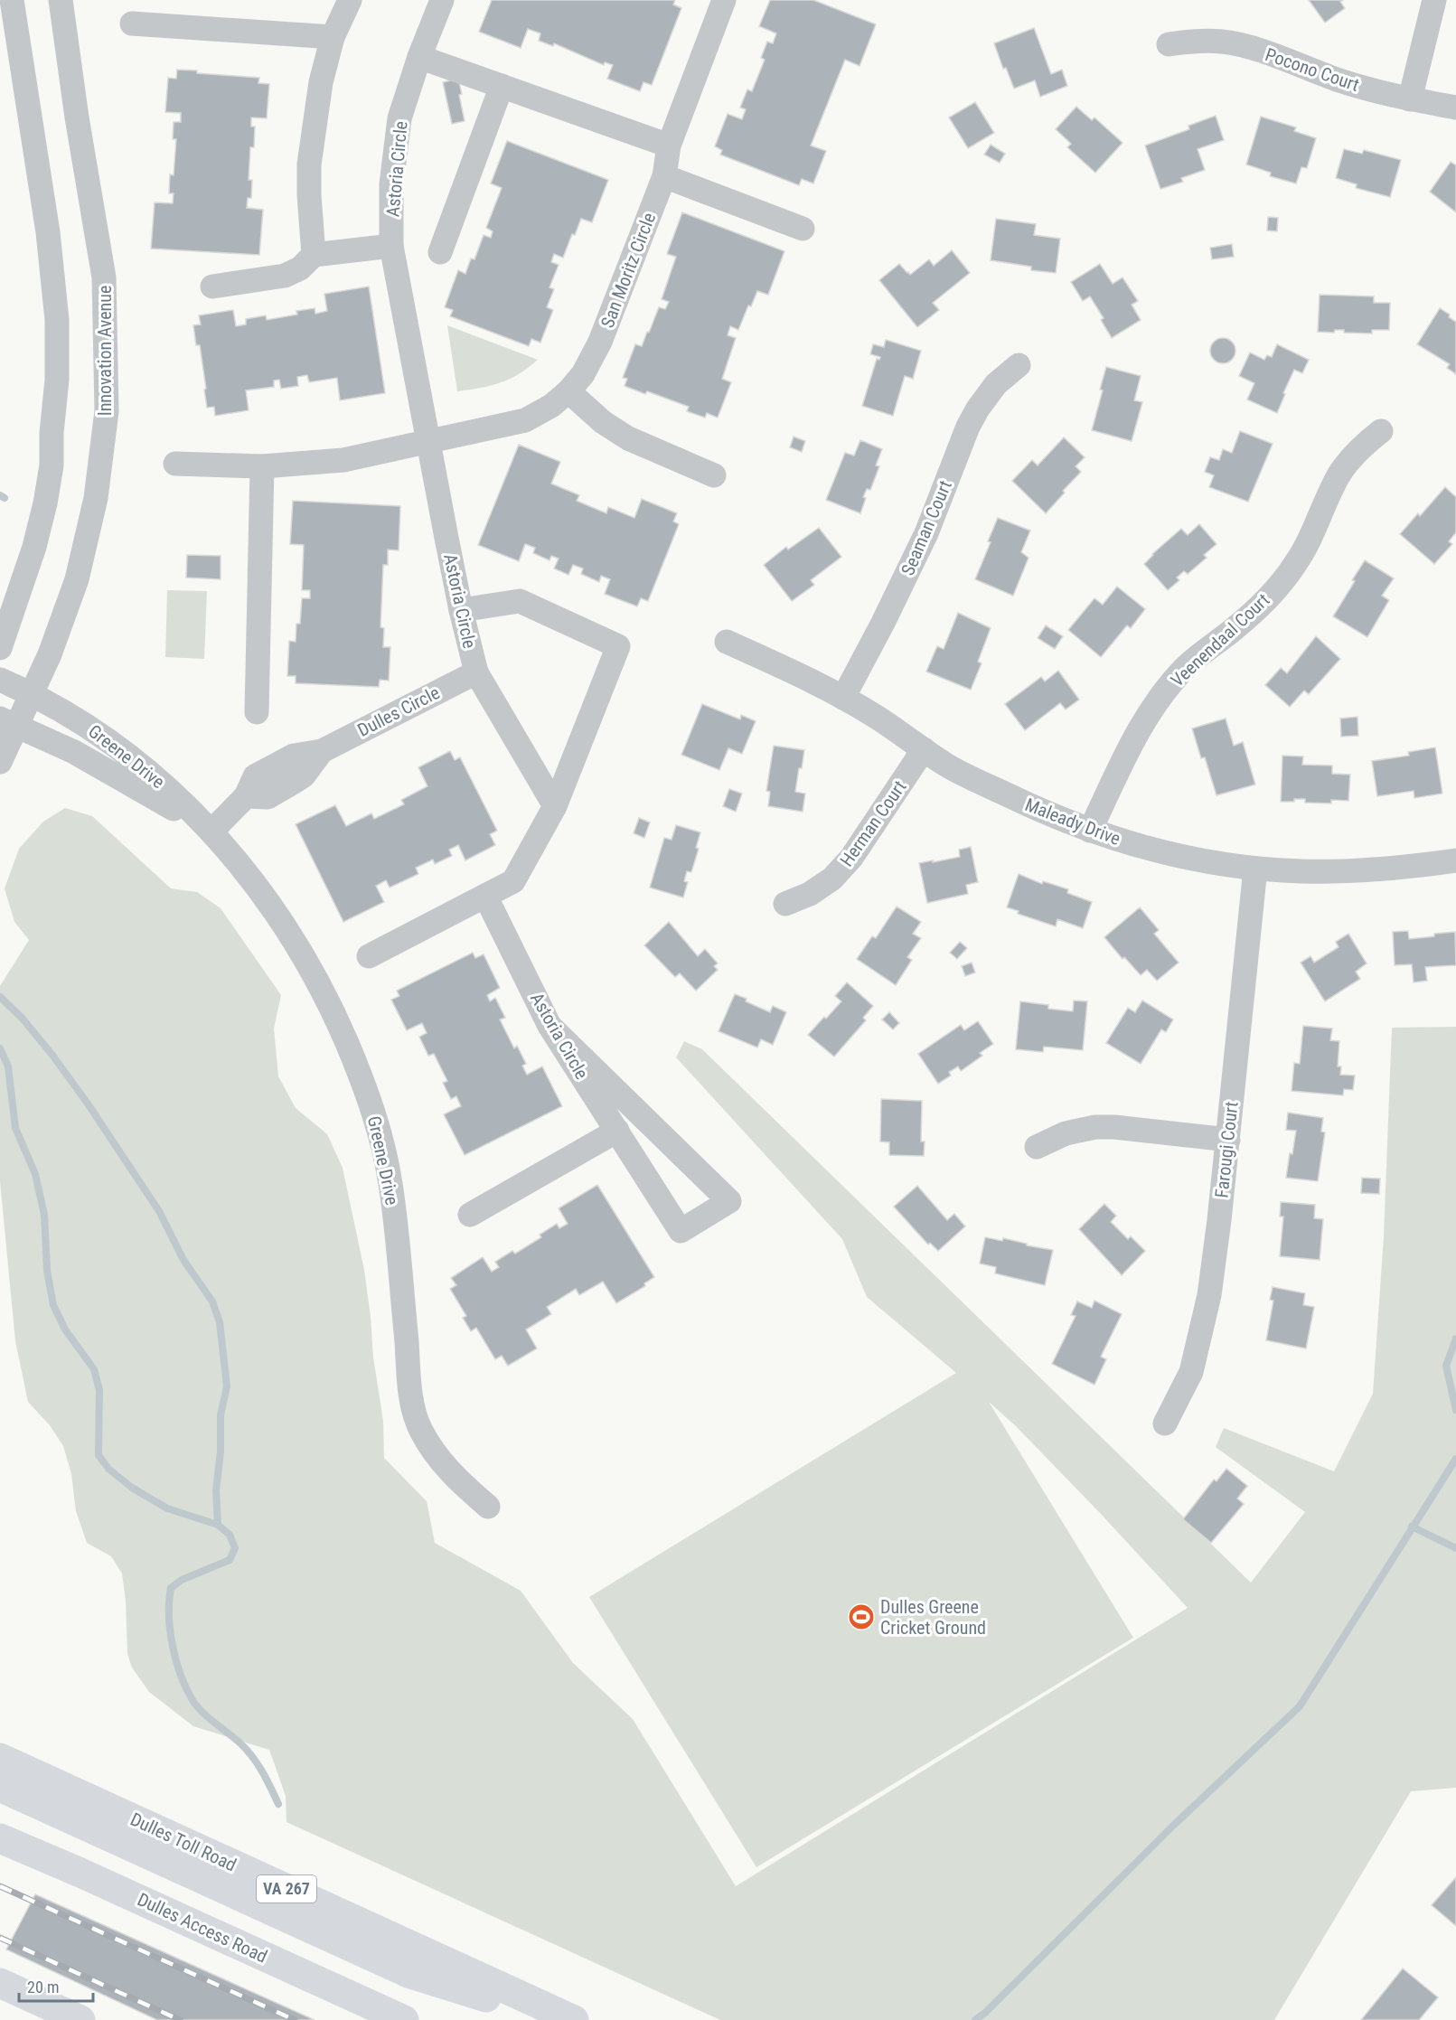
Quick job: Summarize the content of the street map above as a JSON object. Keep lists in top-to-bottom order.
{
  "streets": {
    "highway": ["Dulles Toll Road", "VA 267", "Dulles Access Road"],
    "street": [
      "Pocono Court",
      "Astoria Circle",
      "San Moritz Circle",
      "Innovation Avenue",
      "Seaman Court",
      "Veenendaal Court",
      "Dulles Circle",
      "Greene Drive",
      "Maleady Drive",
      "Herman Court",
      "Farougi Court"
    ]
  },
  "crossings": [
    ["Astoria Circle", "San Moritz Circle"],
    ["Astoria Circle", "Dulles Circle"],
    ["Innovation Avenue", "Greene Drive"],
    ["Seaman Court", "Maleady Drive"],
    ["Veenendaal Court", "Maleady Drive"],
    ["Dulles Circle", "Greene Drive"],
    ["Maleady Drive", "Herman Court"],
    ["Maleady Drive", "Farougi Court"]
  ],
  "places": {
    "sports": ["Dulles Greene Cricket Ground"]
  },
  "scale_bar": "20 m"
}
